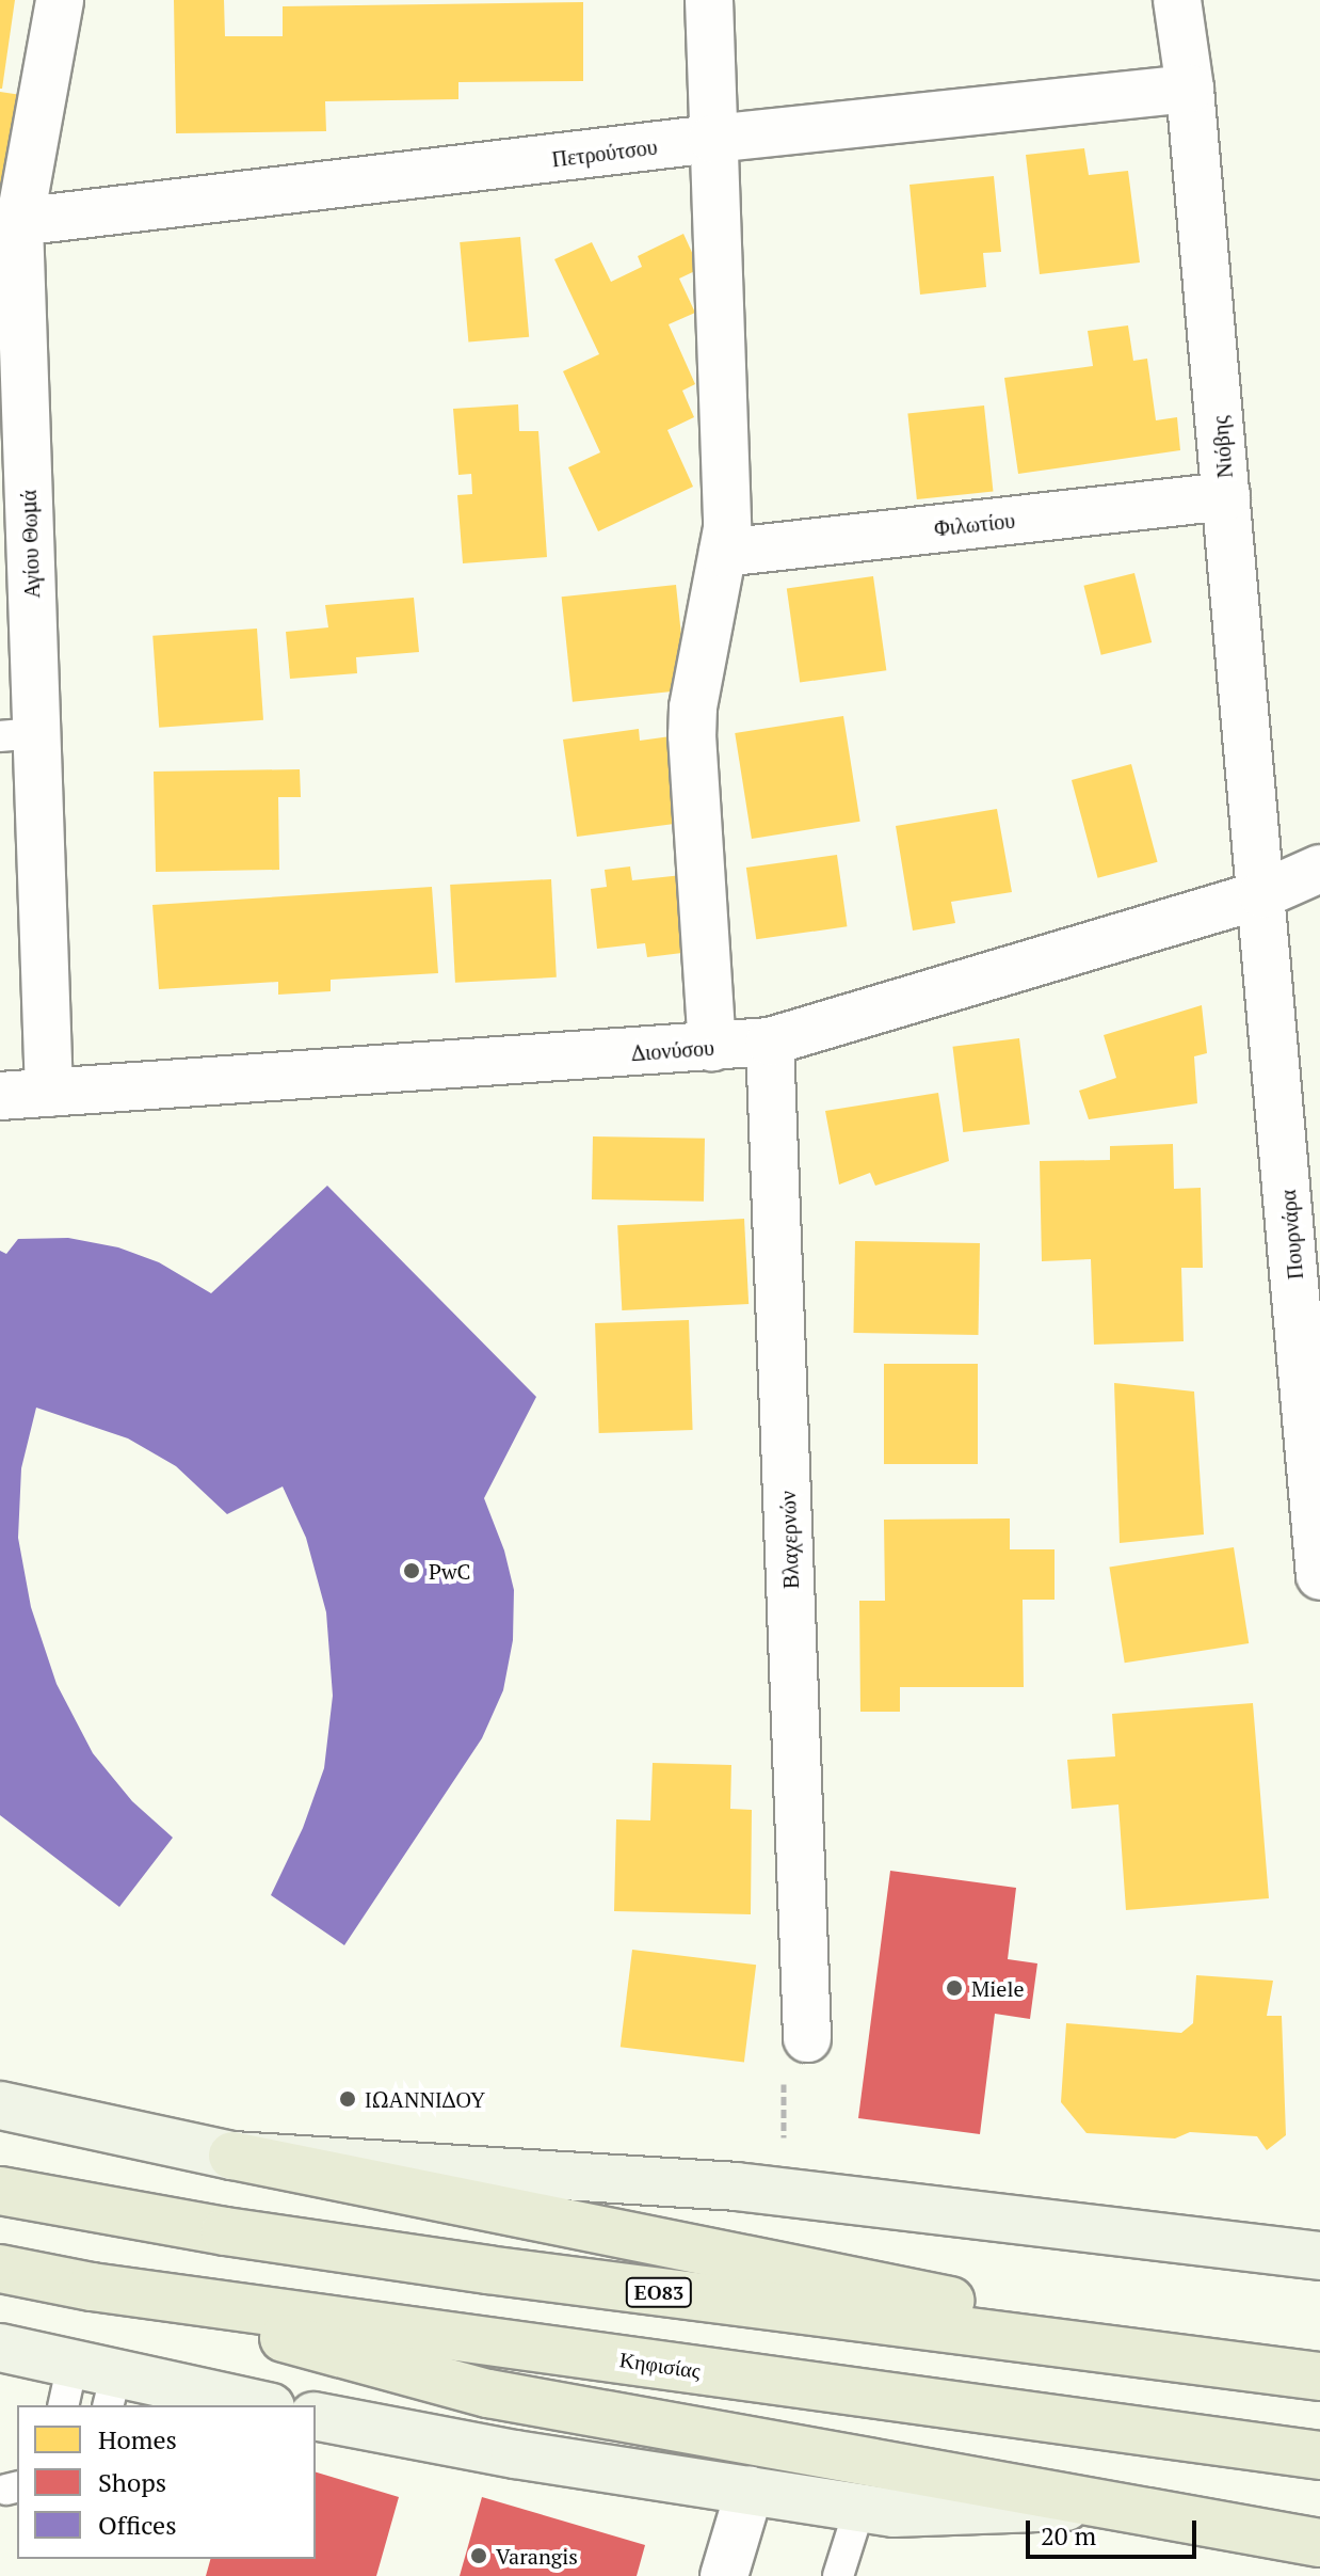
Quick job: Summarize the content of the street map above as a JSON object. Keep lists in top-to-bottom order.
{
  "streets": {
    "main road": ["ΕΟ83", "Κηφισίας"],
    "street": [
      "Πετρούτσου",
      "Νιόβης",
      "Φιλωτίου",
      "Αγίου Θωμά",
      "Διονύσου",
      "Πουρνάρα",
      "Βλαχερνών"
    ]
  },
  "crossings": [
    ["Πετρούτσου", "Νιόβης"],
    ["Πετρούτσου", "Αγίου Θωμά"],
    ["Νιόβης", "Φιλωτίου"],
    ["Νιόβης", "Διονύσου"],
    ["Νιόβης", "Πουρνάρα"],
    ["Αγίου Θωμά", "Διονύσου"],
    ["Διονύσου", "Πουρνάρα"],
    ["Διονύσου", "Βλαχερνών"]
  ],
  "places": [
    "PwC",
    "Miele",
    "ΙΩΑΝΝΙΔΟΥ",
    "Varangis"
  ],
  "legend": ["Homes", "Shops", "Offices"],
  "scale_bar": "20 m"
}
